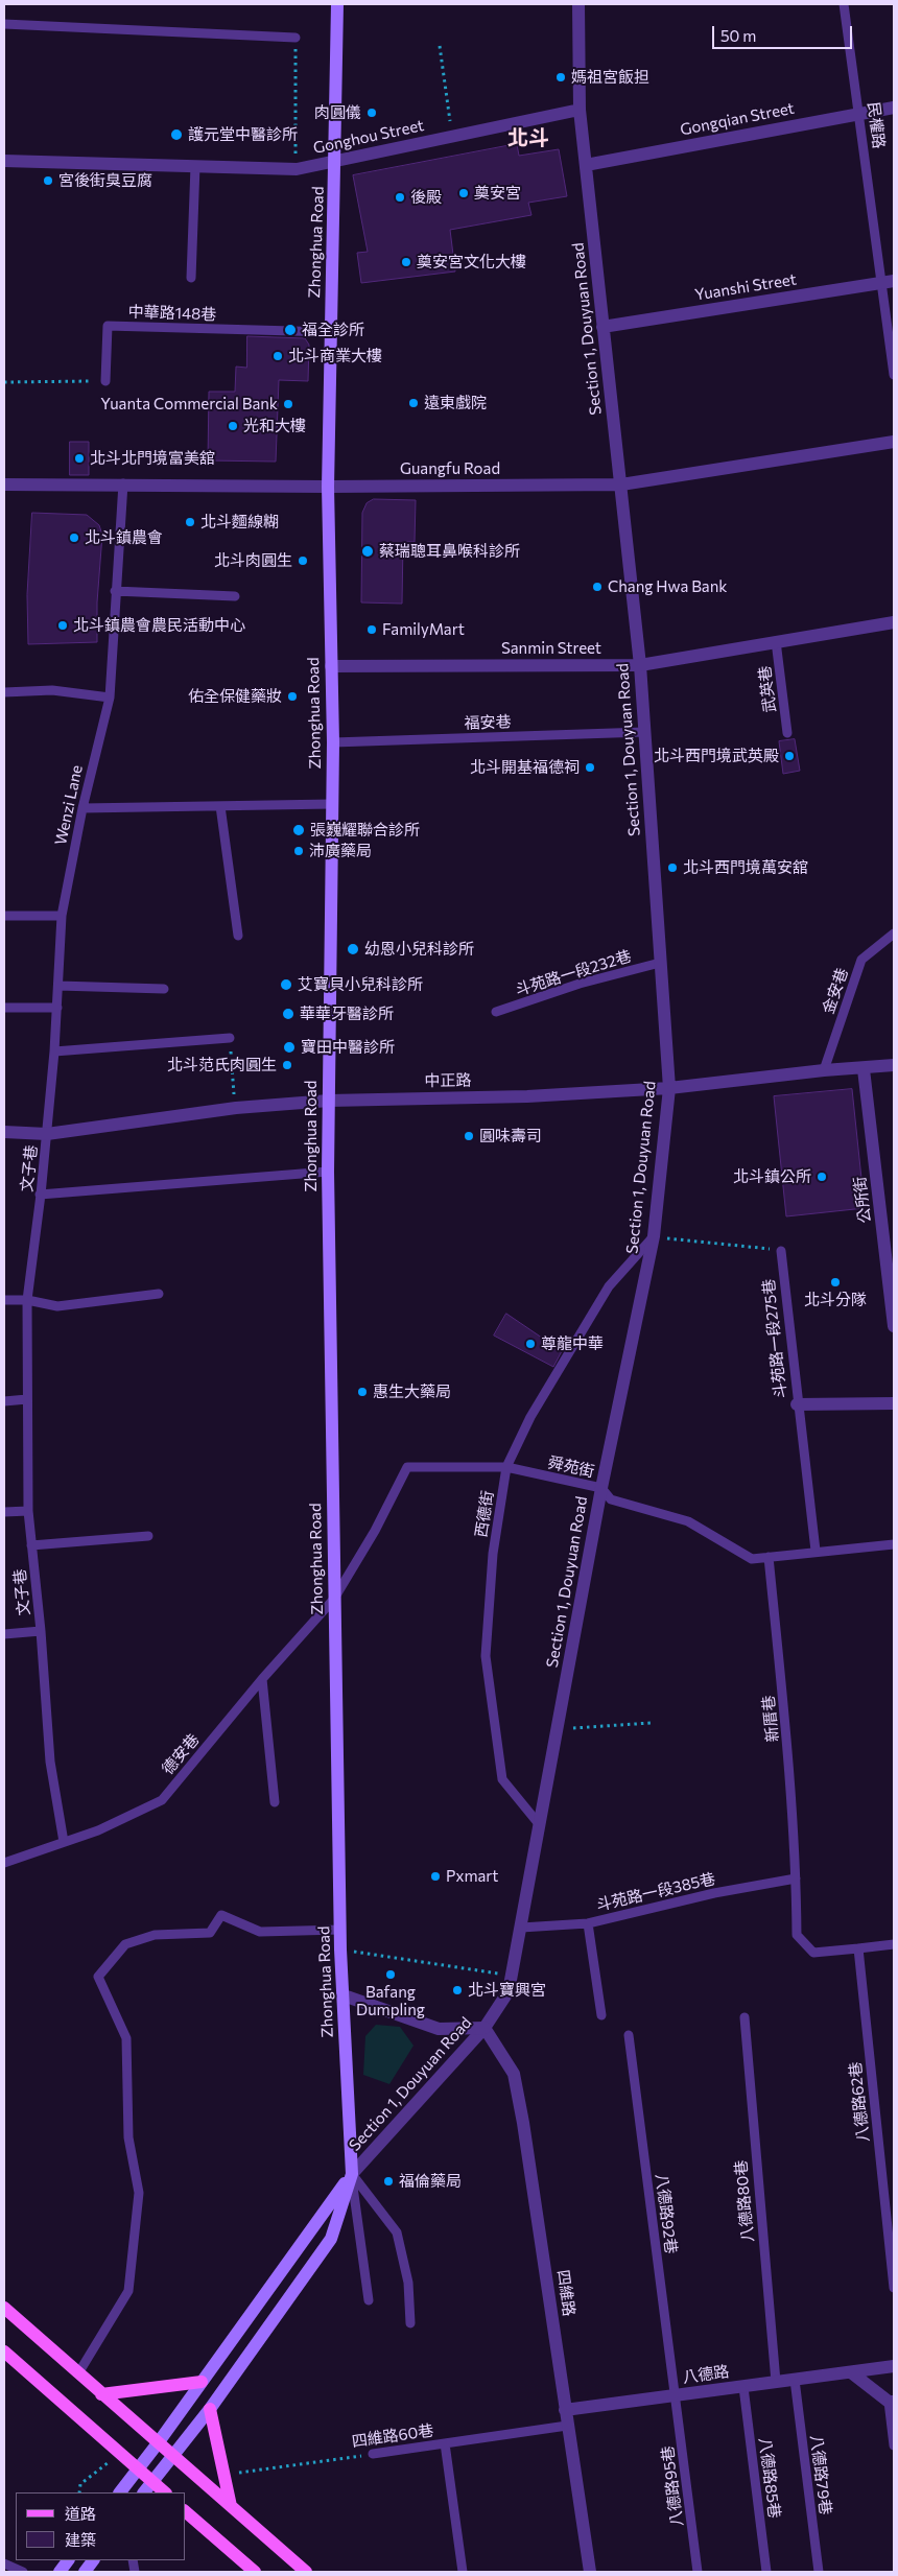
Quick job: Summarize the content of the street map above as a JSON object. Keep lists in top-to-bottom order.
{
  "streets": {
    "main road": ["Zhonghua Road", "Section 1, Douyuan Road"],
    "street": [
      "Gongqian Street",
      "Gonghou Street",
      "Yuanshi Street",
      "Guangfu Road",
      "Sanmin Street",
      "中正路",
      "公所街",
      "四維路",
      "八德路"
    ],
    "lane": [
      "民權路",
      "中華路148巷",
      "武英巷",
      "福安巷",
      "Wenzi Lane",
      "斗苑路一段232巷",
      "金安巷",
      "文子巷",
      "斗苑路一段275巷",
      "舜苑街",
      "西德街",
      "新厝巷",
      "德安巷",
      "斗苑路一段385巷",
      "八德路62巷",
      "八德路80巷",
      "八德路92巷",
      "四維路60巷",
      "八德路79巷",
      "八德路85巷",
      "八德路95巷"
    ]
  },
  "crossings": [
    ["Gongqian Street", "民權路"],
    ["Gongqian Street", "Section 1, Douyuan Road"],
    ["民權路", "Yuanshi Street"],
    ["Gonghou Street", "Zhonghua Road"],
    ["Gonghou Street", "Section 1, Douyuan Road"],
    ["Zhonghua Road", "中華路148巷"],
    ["Zhonghua Road", "Section 1, Douyuan Road"],
    ["Zhonghua Road", "Guangfu Road"],
    ["Zhonghua Road", "Sanmin Street"],
    ["Zhonghua Road", "福安巷"],
    ["Zhonghua Road", "中正路"],
    ["Zhonghua Road", "舜苑街"],
    ["Zhonghua Road", "德安巷"],
    ["Yuanshi Street", "Section 1, Douyuan Road"],
    ["Section 1, Douyuan Road", "Guangfu Road"],
    ["Section 1, Douyuan Road", "Sanmin Street"],
    ["Section 1, Douyuan Road", "福安巷"],
    ["Section 1, Douyuan Road", "斗苑路一段232巷"],
    ["Section 1, Douyuan Road", "中正路"],
    ["Section 1, Douyuan Road", "舜苑街"],
    ["Section 1, Douyuan Road", "西德街"],
    ["Section 1, Douyuan Road", "斗苑路一段385巷"],
    ["Section 1, Douyuan Road", "四維路"],
    ["Guangfu Road", "Wenzi Lane"],
    ["Sanmin Street", "武英巷"],
    ["Wenzi Lane", "中正路"],
    ["Wenzi Lane", "文子巷"],
    ["金安巷", "中正路"],
    ["中正路", "文子巷"],
    ["中正路", "公所街"],
    ["文子巷", "德安巷"],
    ["斗苑路一段275巷", "舜苑街"],
    ["舜苑街", "西德街"],
    ["舜苑街", "新厝巷"],
    ["舜苑街", "德安巷"],
    ["新厝巷", "斗苑路一段385巷"],
    ["新厝巷", "八德路62巷"],
    ["八德路80巷", "八德路"],
    ["八德路92巷", "八德路"],
    ["八德路92巷", "八德路95巷"],
    ["四維路", "八德路"],
    ["四維路", "四維路60巷"],
    ["八德路", "八德路79巷"],
    ["八德路", "八德路85巷"],
    ["八德路", "八德路95巷"]
  ],
  "districts": ["北斗"],
  "places": [
    "媽祖宮飯担",
    "肉圓儀",
    "護元堂中醫診所",
    "宮後街臭豆腐",
    "奠安宮",
    "後殿",
    "奠安宮文化大樓",
    "福全診所",
    "北斗商業大樓",
    "遠東戲院",
    "Yuanta Commercial Bank",
    "光和大樓",
    "北斗北門境富美舘",
    "北斗麵線糊",
    "北斗鎮農會",
    "蔡瑞聰耳鼻喉科診所",
    "北斗肉圓生",
    "Chang Hwa Bank",
    "北斗鎮農會農民活動中心",
    "FamilyMart",
    "佑全保健藥妝",
    "北斗西門境武英殿",
    "北斗開基福德祠",
    "張巍耀聯合診所",
    "沛廣藥局",
    "北斗西門境萬安舘",
    "幼恩小兒科診所",
    "艾寶貝小兒科診所",
    "華華牙醫診所",
    "寶田中醫診所",
    "北斗范氏肉圓生",
    "圓味壽司",
    "北斗鎮公所",
    "北斗分隊",
    "尊龍中華",
    "惠生大藥局",
    "Pxmart",
    "Bafang Dumpling",
    "北斗寶興宮",
    "福倫藥局"
  ],
  "legend": ["道路", "建築"],
  "scale_bar": "50 m"
}
